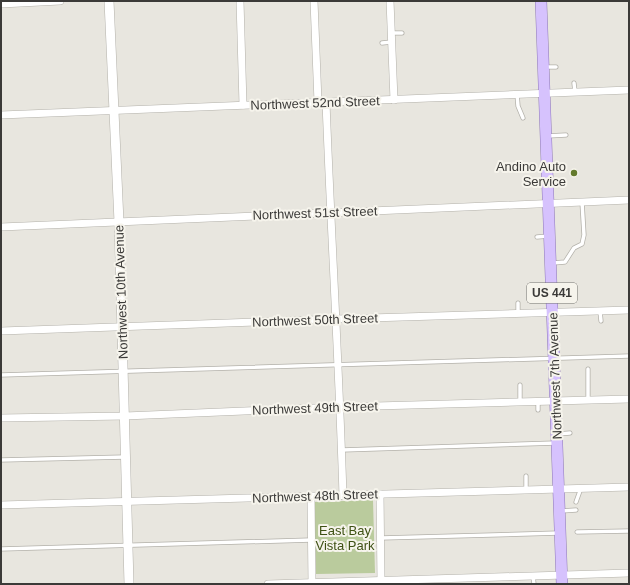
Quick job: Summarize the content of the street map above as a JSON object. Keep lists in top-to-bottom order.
{
  "streets": {
    "main road": ["US 441", "Northwest 7th Avenue"],
    "street": [
      "Northwest 52nd Street",
      "Northwest 51st Street",
      "Northwest 10th Avenue",
      "Northwest 50th Street",
      "Northwest 49th Street",
      "Northwest 48th Street"
    ]
  },
  "crossings": [
    ["Northwest 52nd Street", "Northwest 10th Avenue"],
    ["Northwest 52nd Street", "Northwest 7th Avenue"],
    ["Northwest 51st Street", "Northwest 10th Avenue"],
    ["Northwest 51st Street", "Northwest 7th Avenue"],
    ["Northwest 10th Avenue", "Northwest 50th Street"],
    ["Northwest 10th Avenue", "Northwest 49th Street"],
    ["Northwest 10th Avenue", "Northwest 48th Street"],
    ["Northwest 50th Street", "Northwest 7th Avenue"],
    ["Northwest 7th Avenue", "Northwest 49th Street"],
    ["Northwest 7th Avenue", "Northwest 48th Street"]
  ],
  "parks": ["East Bay Vista Park"],
  "places": ["Andino Auto Service"]
}
